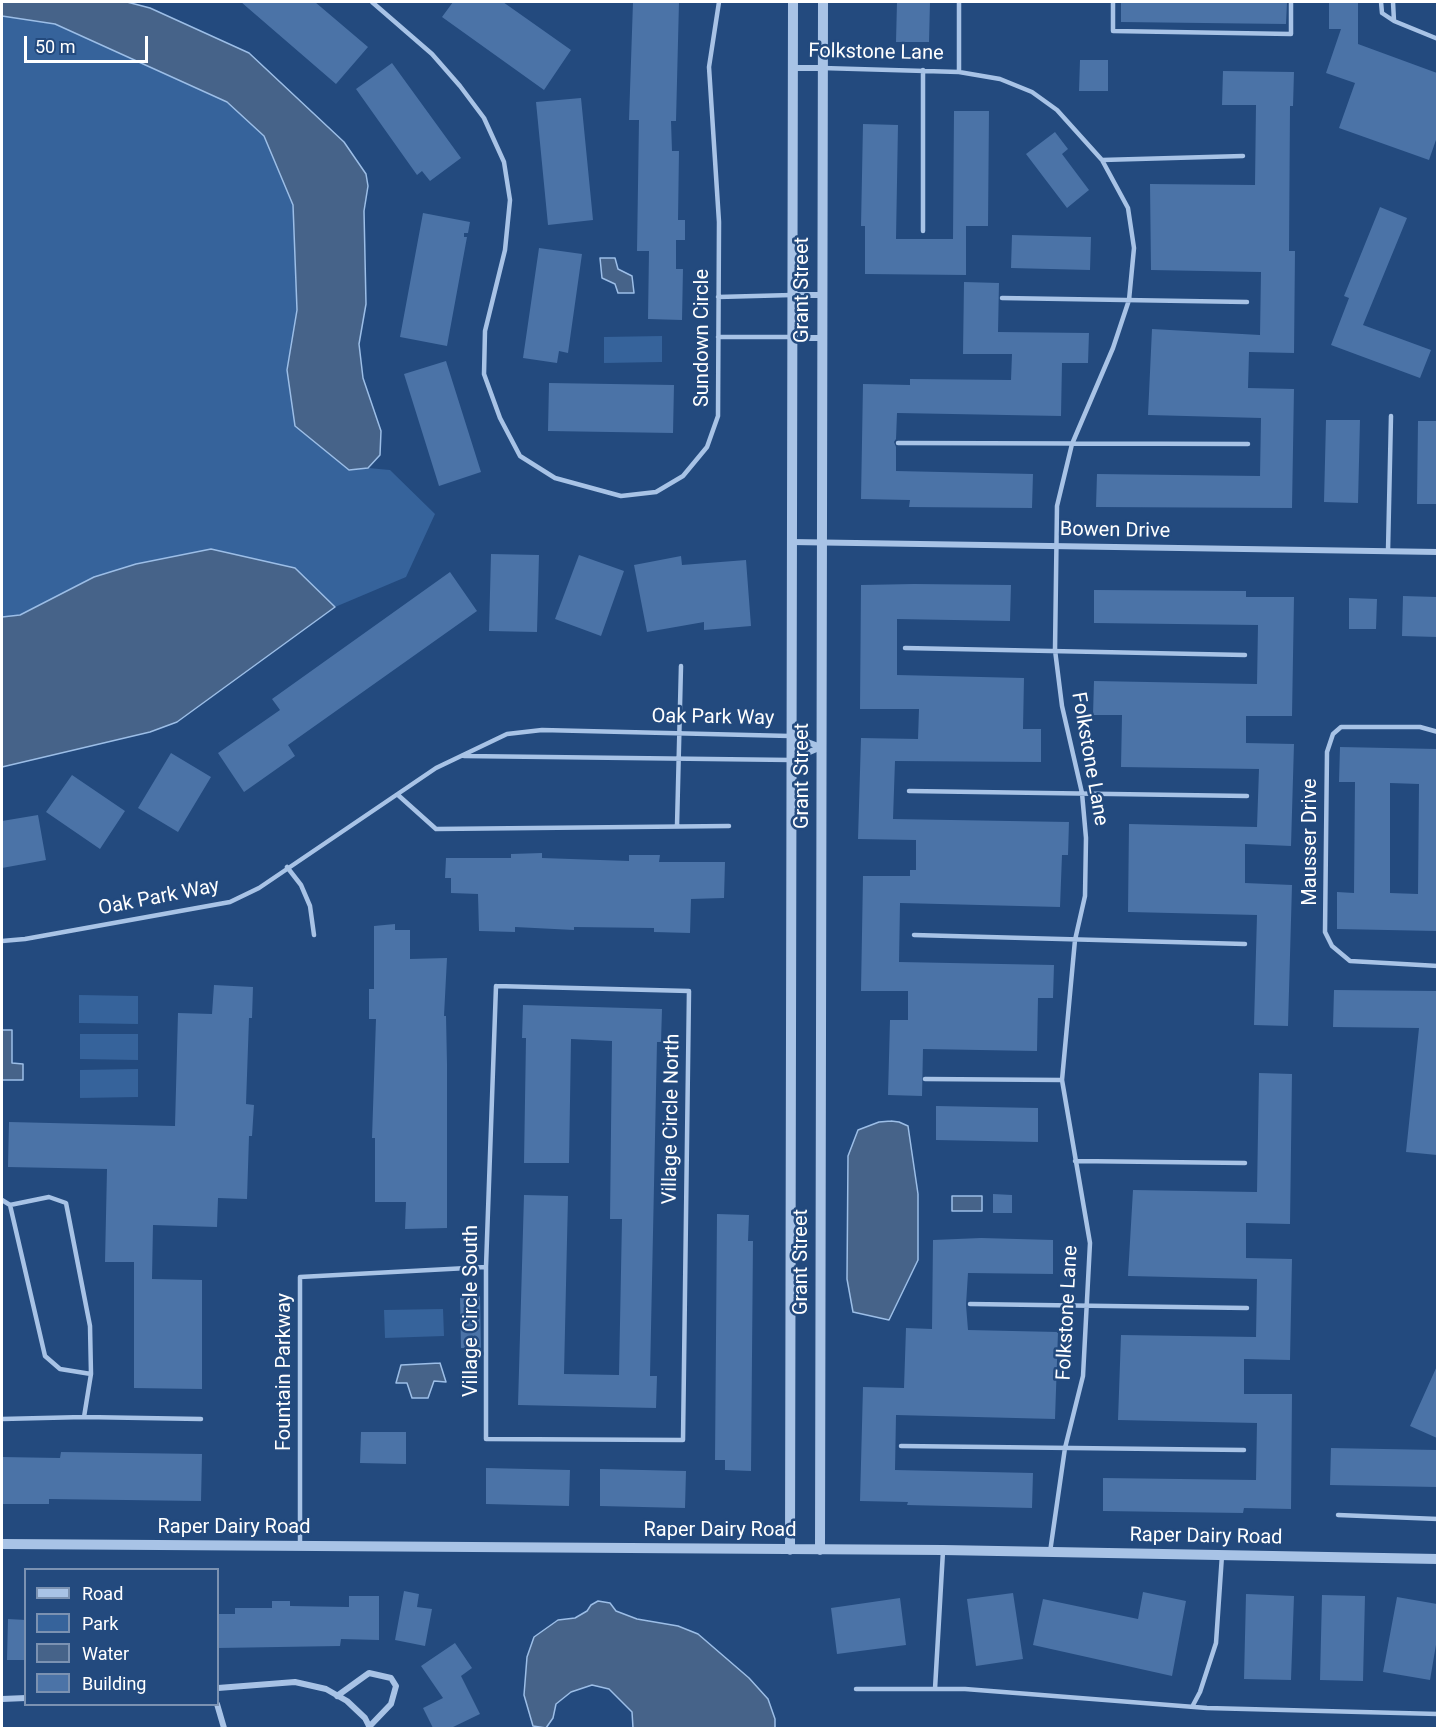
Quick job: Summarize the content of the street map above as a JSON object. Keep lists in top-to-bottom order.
{
  "streets": {
    "street": [
      "Folkstone Lane",
      "Grant Street",
      "Bowen Drive",
      "Oak Park Way",
      "Raper Dairy Road"
    ],
    "lane": [
      "Sundown Circle",
      "Mausser Drive",
      "Village Circle North",
      "Village Circle South",
      "Fountain Parkway"
    ]
  },
  "crossings": [
    ["Folkstone Lane", "Grant Street"],
    ["Folkstone Lane", "Bowen Drive"],
    ["Folkstone Lane", "Raper Dairy Road"],
    ["Grant Street", "Bowen Drive"],
    ["Grant Street", "Oak Park Way"],
    ["Grant Street", "Raper Dairy Road"],
    ["Village Circle North", "Village Circle South"],
    ["Village Circle South", "Fountain Parkway"],
    ["Fountain Parkway", "Raper Dairy Road"]
  ],
  "legend": [
    "Road",
    "Park",
    "Water",
    "Building"
  ],
  "scale_bar": "50 m"
}
